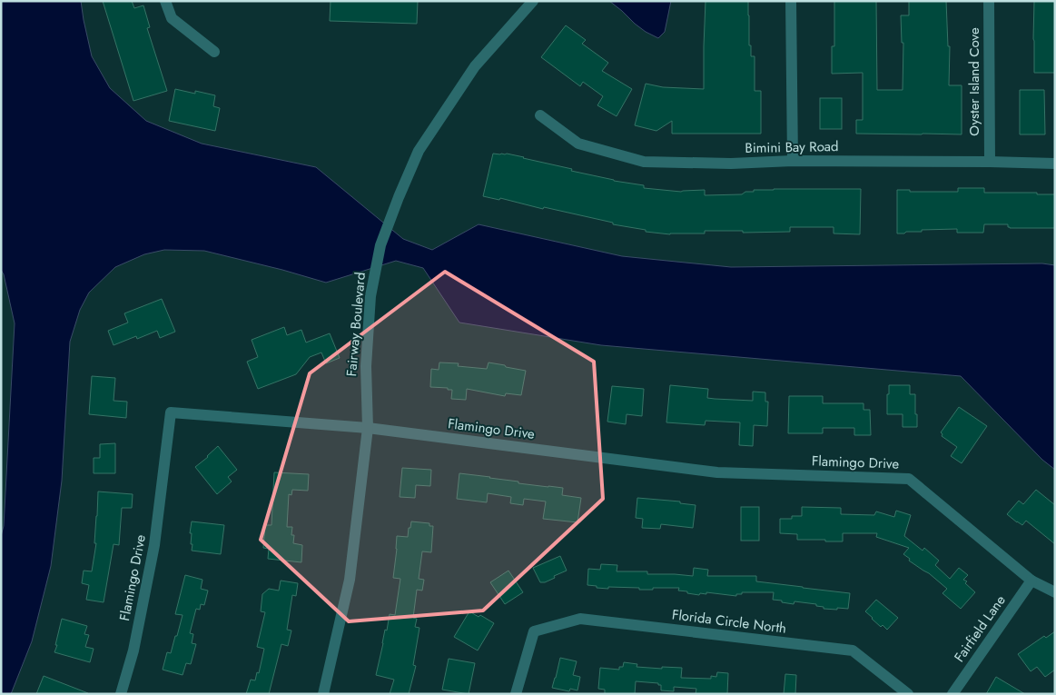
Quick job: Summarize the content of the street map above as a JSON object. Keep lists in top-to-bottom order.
{
  "streets": {
    "street": [
      "Oyster Island Cove",
      "Bimini Bay Road",
      "Fairway Boulevard",
      "Flamingo Drive",
      "Florida Circle North",
      "Fairfield Lane"
    ]
  },
  "crossings": [
    ["Oyster Island Cove", "Bimini Bay Road"],
    ["Fairway Boulevard", "Flamingo Drive"],
    ["Flamingo Drive", "Fairfield Lane"]
  ]
}
